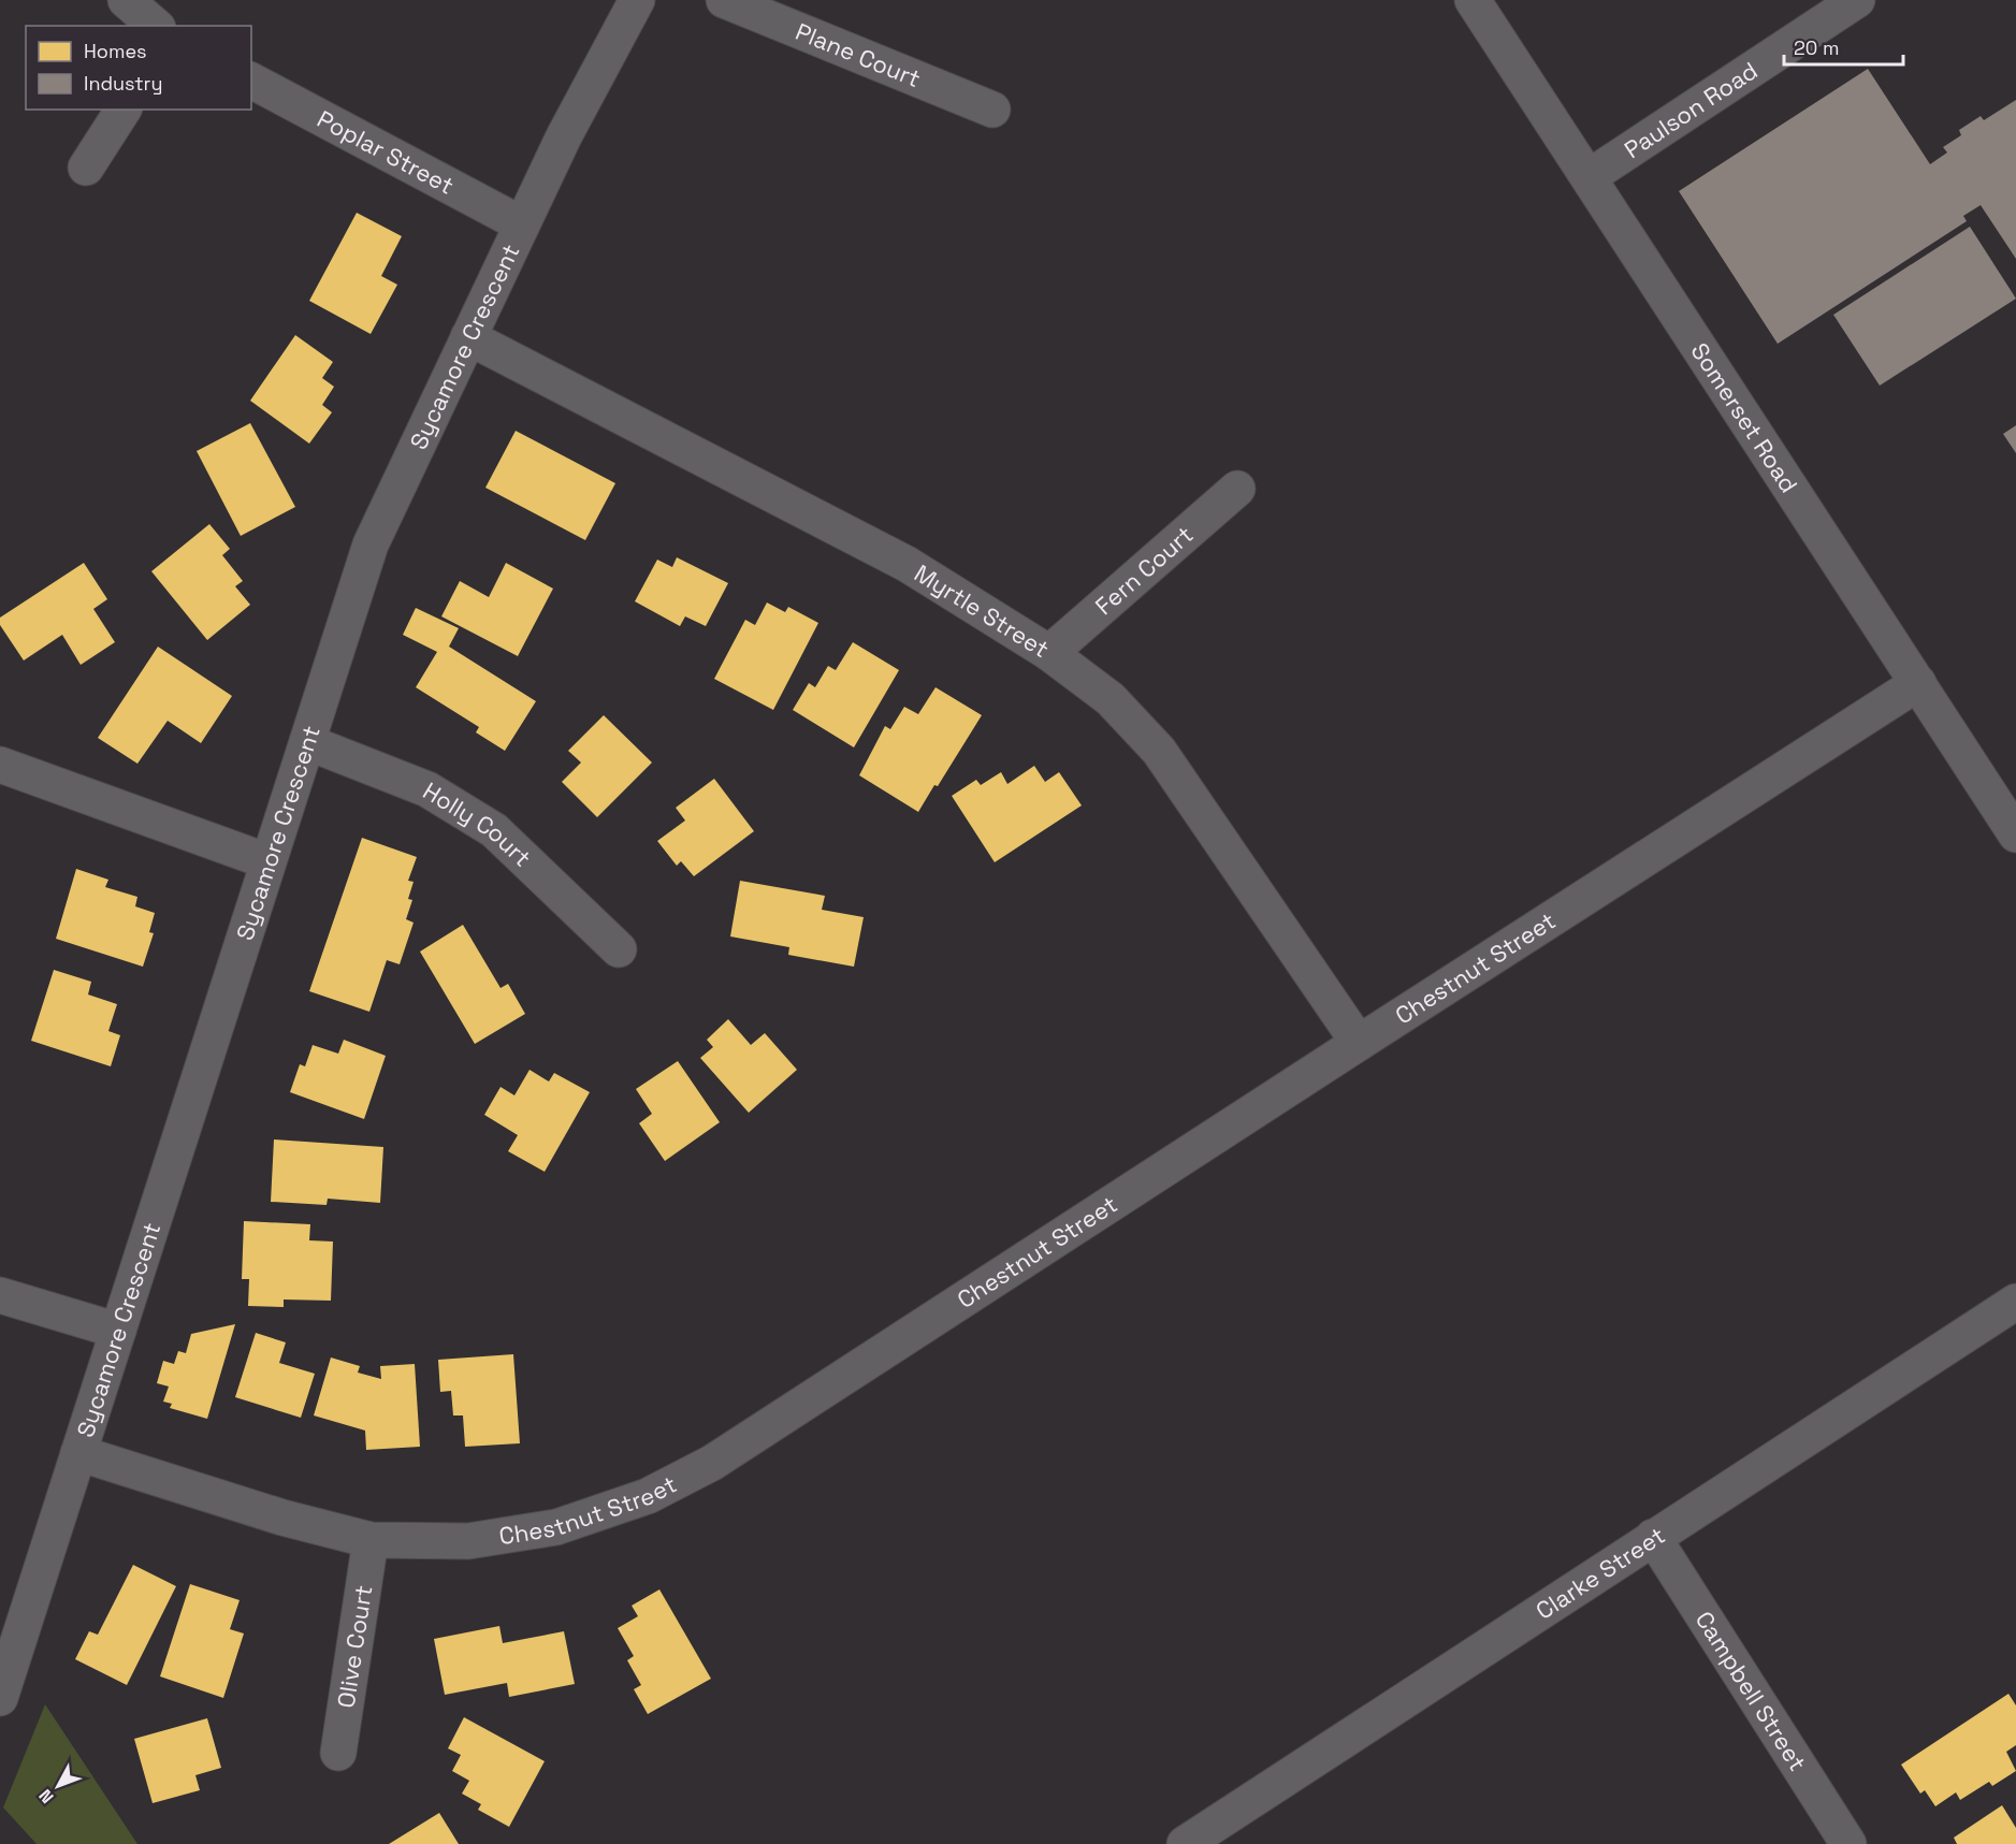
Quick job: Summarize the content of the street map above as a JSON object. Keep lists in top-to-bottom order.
{
  "streets": {
    "street": [
      "Plane Court",
      "Paulson Road",
      "Poplar Street",
      "Sycamore Crescent",
      "Somerset Road",
      "Fern Court",
      "Myrtle Street",
      "Holly Court",
      "Chestnut Street",
      "Clarke Street",
      "Olive Court",
      "Campbell Street"
    ]
  },
  "crossings": [
    ["Paulson Road", "Somerset Road"],
    ["Poplar Street", "Sycamore Crescent"],
    ["Sycamore Crescent", "Myrtle Street"],
    ["Sycamore Crescent", "Holly Court"],
    ["Sycamore Crescent", "Chestnut Street"],
    ["Somerset Road", "Chestnut Street"],
    ["Fern Court", "Myrtle Street"],
    ["Myrtle Street", "Chestnut Street"],
    ["Chestnut Street", "Olive Court"],
    ["Clarke Street", "Campbell Street"]
  ],
  "legend": ["Homes", "Industry"],
  "scale_bar": "20 m",
  "north": "bottom left"
}
